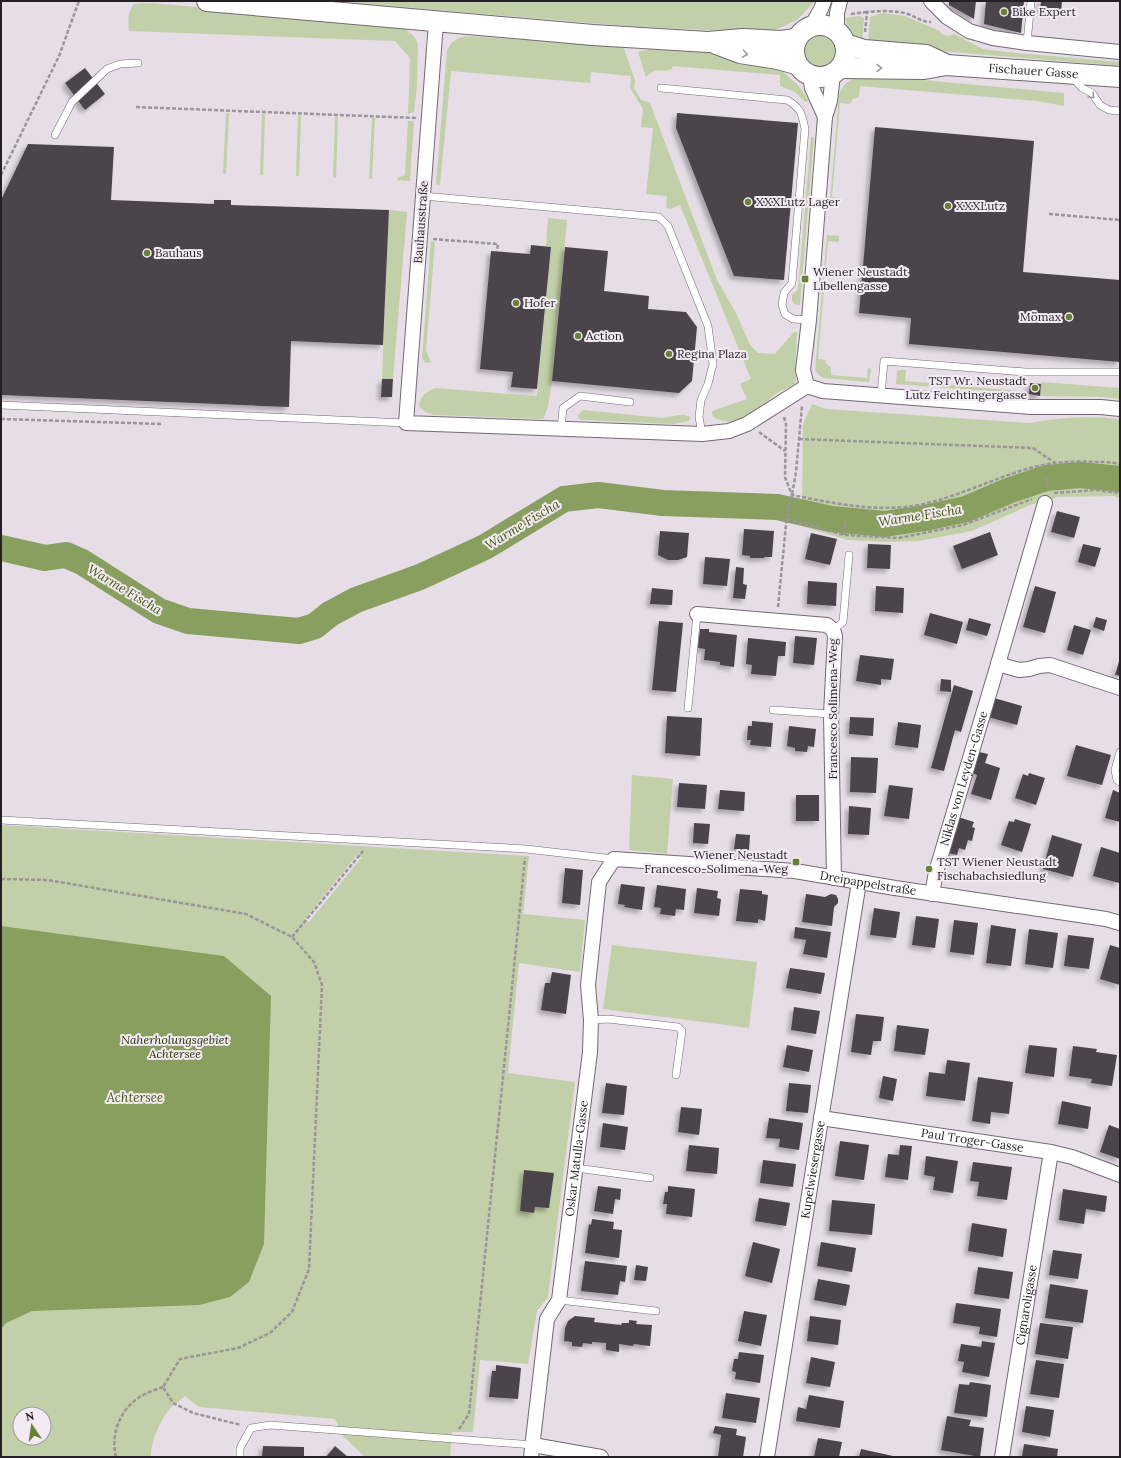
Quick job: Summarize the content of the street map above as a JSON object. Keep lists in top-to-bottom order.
{
  "streets": {
    "main road": ["Fischauer Gasse"],
    "street": [
      "Bauhausstraße",
      "Francesco Solimena-Weg",
      "Niklas von Leyden-Gasse",
      "Dreipappelstraße",
      "Paul Troger-Gasse",
      "Oskar Matulla-Gasse",
      "Kupelwiesergasse",
      "Cignaroligasse"
    ]
  },
  "crossings": [
    ["Francesco Solimena-Weg", "Dreipappelstraße"],
    ["Niklas von Leyden-Gasse", "Dreipappelstraße"],
    ["Dreipappelstraße", "Oskar Matulla-Gasse"],
    ["Dreipappelstraße", "Kupelwiesergasse"],
    ["Paul Troger-Gasse", "Kupelwiesergasse"],
    ["Paul Troger-Gasse", "Cignaroligasse"]
  ],
  "water": ["Warme Fischa", "Achtersee"],
  "parks": ["Naherholungsgebiet Achtersee"],
  "places": {
    "other": [
      "Bike Expert",
      "XXXLutz Lager",
      "XXXLutz",
      "Bauhaus",
      "Hofer",
      "Mömax",
      "Action",
      "Regina Plaza",
      "TST Wr. Neustadt Lutz Feichtingergasse",
      "TST Wiener Neustadt Fischabachsiedlung"
    ],
    "transit": ["Wiener Neustadt Libellengasse", "Wiener Neustadt Francesco-Solimena-Weg"]
  },
  "north": "top"
}
